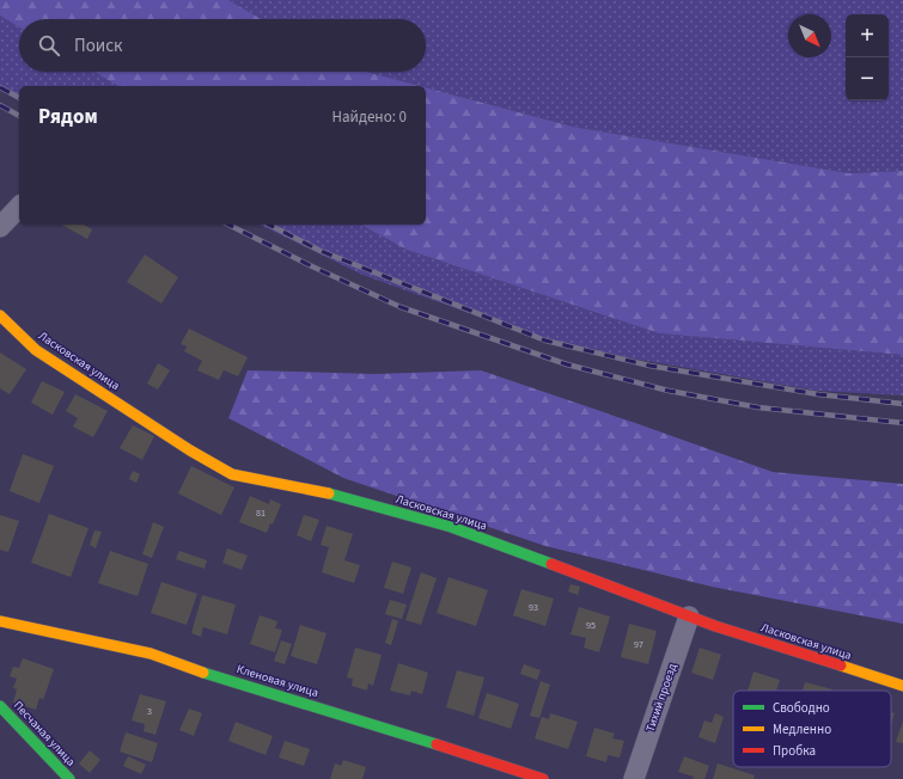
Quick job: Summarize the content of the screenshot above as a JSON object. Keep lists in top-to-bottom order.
{
  "streets": {
    "street": [
      "Ласковская улица",
      "Кленовая улица",
      "Тихий проезд",
      "Песчаная улица"
    ]
  },
  "crossings": [
    ["Ласковская улица", "Тихий проезд"]
  ],
  "house_numbers": [
    "81",
    "93",
    "95",
    "97",
    "3"
  ],
  "legend": ["Свободно", "Медленно", "Пробка"],
  "north": "bottom right",
  "page": {
    "map_buttons": ["+", "−"],
    "search": "Поиск",
    "heading": ["Рядом", "Найдено: 0"]
  }
}
